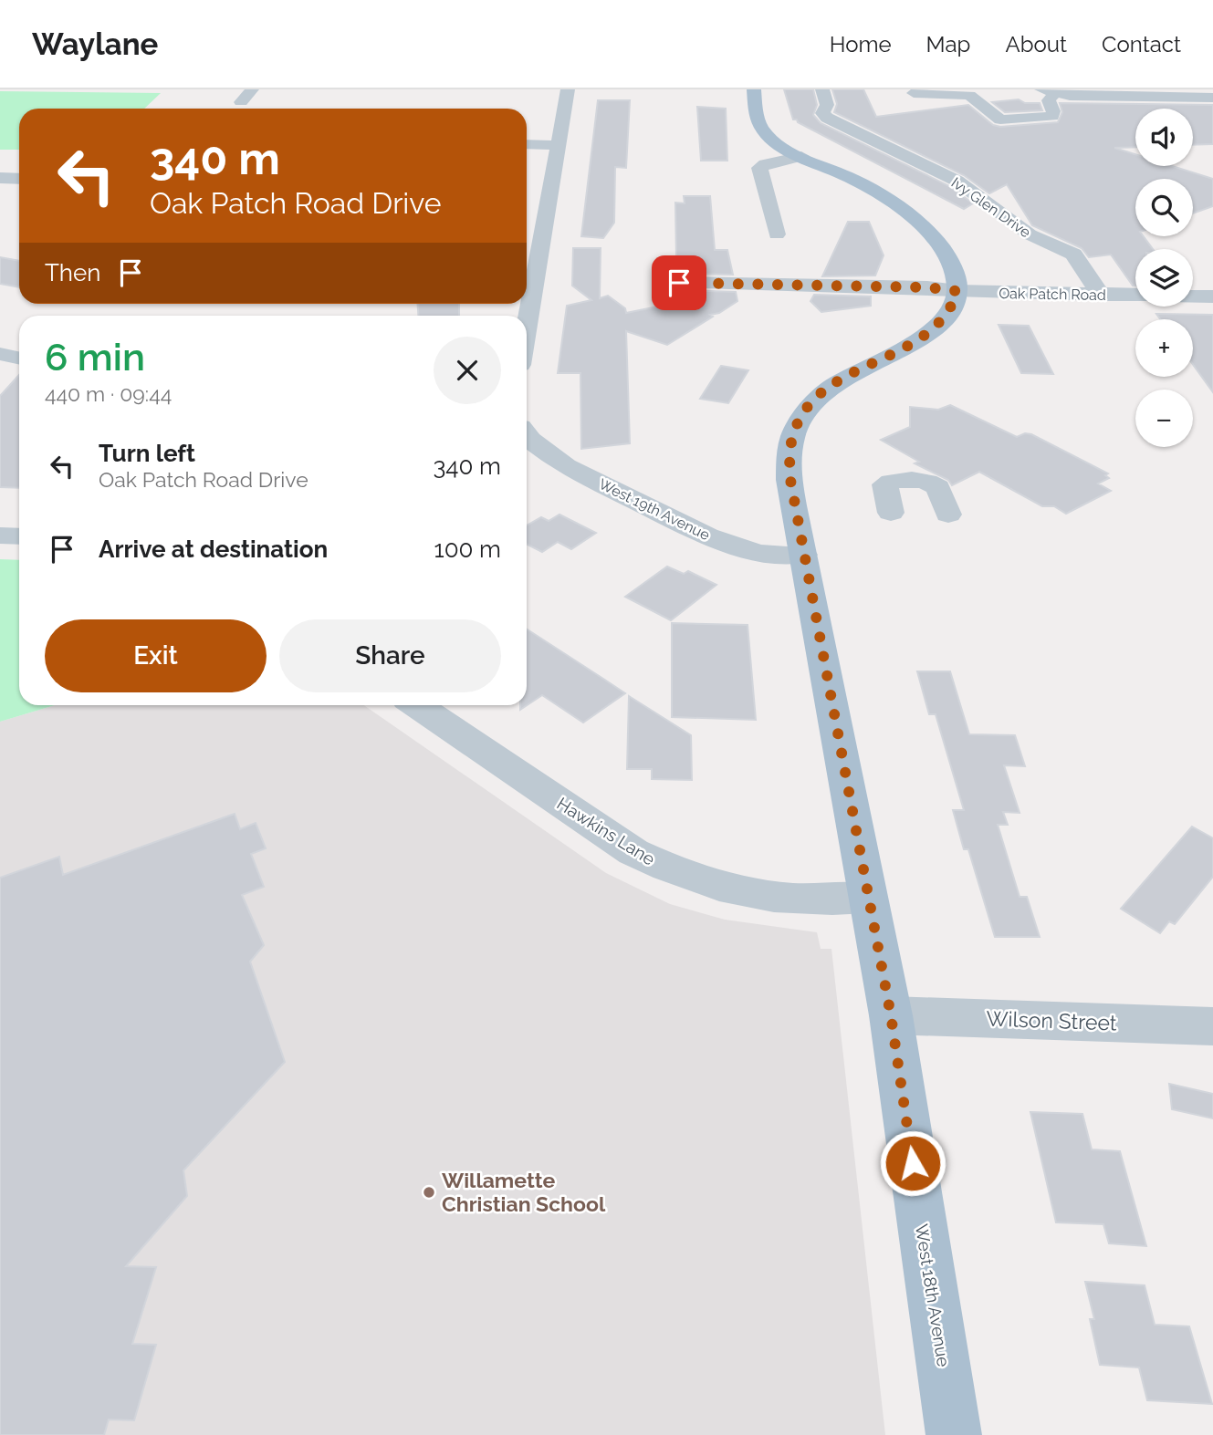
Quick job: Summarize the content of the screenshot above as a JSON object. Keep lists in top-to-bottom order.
{
  "streets": {
    "main road": ["West 18th Avenue"],
    "street": [
      "Ivy Glen Drive",
      "Oak Patch Road",
      "West 19th Avenue",
      "Hawkins Lane",
      "Wilson Street"
    ]
  },
  "crossings": [
    ["Ivy Glen Drive", "Oak Patch Road"],
    ["Oak Patch Road", "West 18th Avenue"],
    ["West 19th Avenue", "West 18th Avenue"],
    ["Hawkins Lane", "West 18th Avenue"],
    ["Wilson Street", "West 18th Avenue"]
  ],
  "places": ["Willamette Christian School"],
  "page": {
    "header": "Waylane",
    "nav": [
      "Home",
      "Map",
      "About",
      "Contact"
    ],
    "map_buttons": ["+", "−"],
    "turn": ["340 m", "Oak Patch Road Drive"],
    "then": "Then",
    "heading": ["6 min", "440 m · 09:44"],
    "list": [
      {
        "name": "Turn left",
        "note": "Oak Patch Road Drive",
        "value": "340 m"
      },
      {
        "name": "Arrive at destination",
        "value": "100 m"
      }
    ],
    "buttons": ["Exit", "Share"]
  }
}
